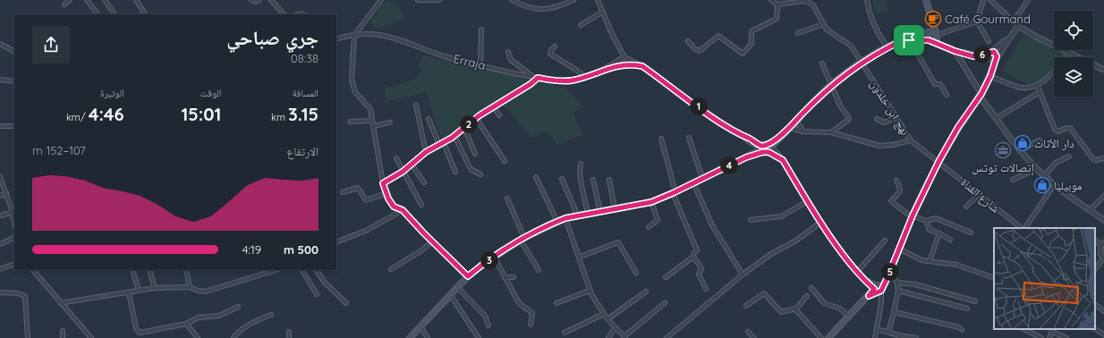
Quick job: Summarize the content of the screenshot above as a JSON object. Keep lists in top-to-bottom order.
{
  "streets": {
    "street": ["Erraja", "نهج ابن خلدون", "شارع القناة"]
  },
  "crossings": [
    ["نهج ابن خلدون", "شارع القناة"]
  ],
  "places": {
    "cafe": ["Café Gourmand"],
    "shop": ["دار الأثاث", "موبيليا"],
    "office": ["إتصالات توتس"]
  },
  "page": {
    "heading": ["جري صباحي", "08:38"],
    "pins": [
      "6",
      "1",
      "2",
      "4",
      "3",
      "5"
    ],
    "stats": [
      ["المسافة", "3.15 km"],
      ["الوقت", "15:01"],
      ["الوتيرة", "4:46 /km"]
    ],
    "chart": ["الارتفاع", "107–152 m"],
    "list": [
      {
        "name": "500 m",
        "note": "4:19"
      }
    ]
  }
}
